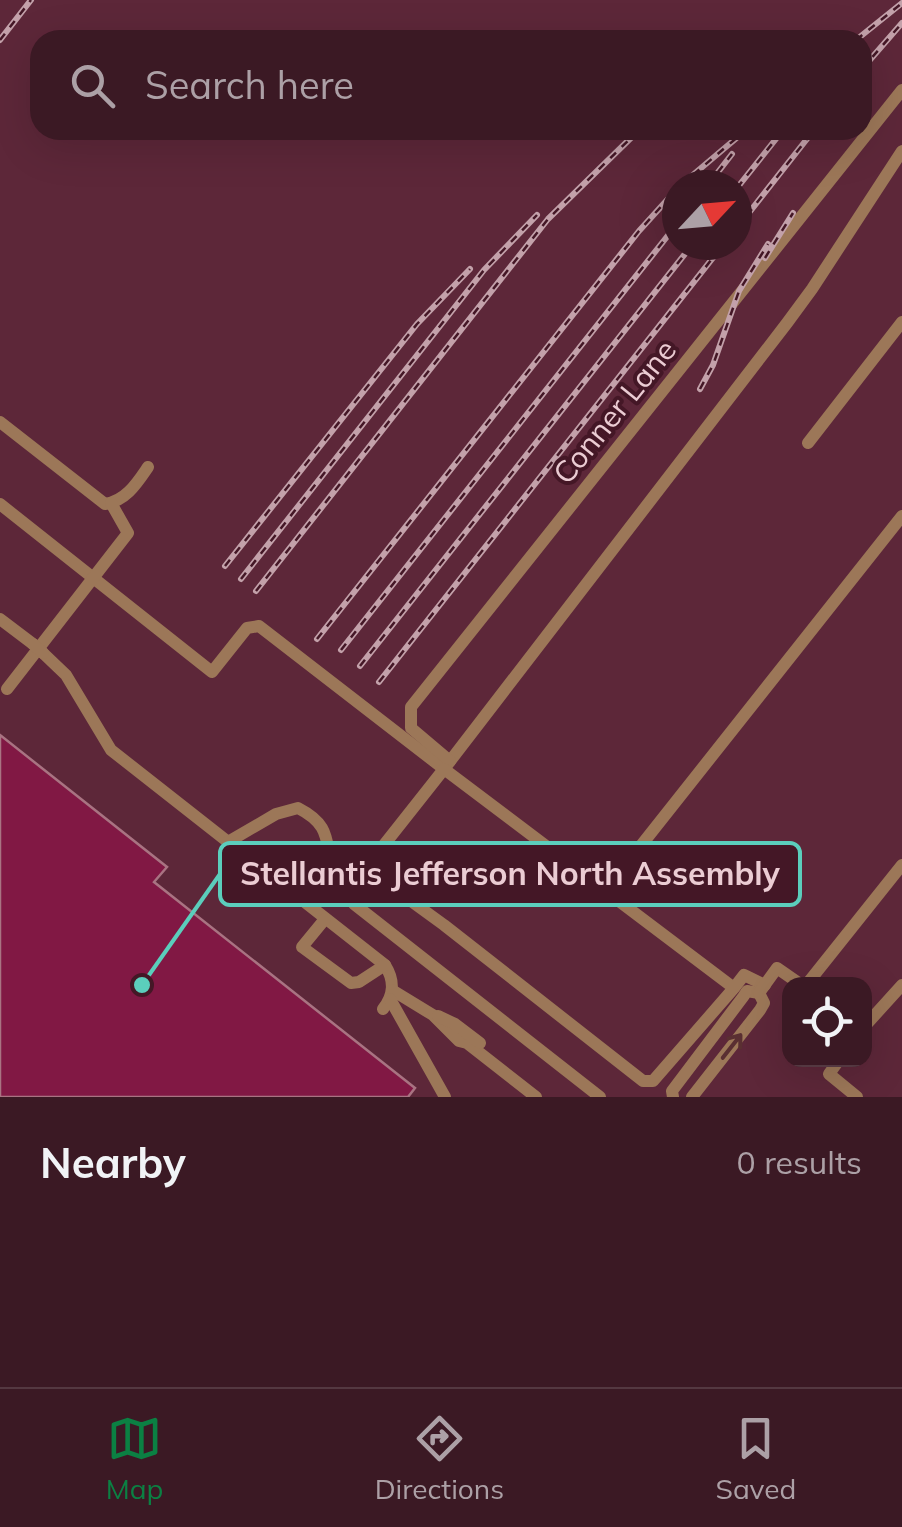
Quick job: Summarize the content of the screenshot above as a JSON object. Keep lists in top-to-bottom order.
{
  "streets": {
    "street": ["Conner Lane"]
  },
  "places": ["Stellantis Jefferson North Assembly"],
  "north": "top right",
  "page": {
    "search": "Search here",
    "heading": ["Nearby", "0 results"],
    "nav": ["Map", "Directions", "Saved"]
  }
}
